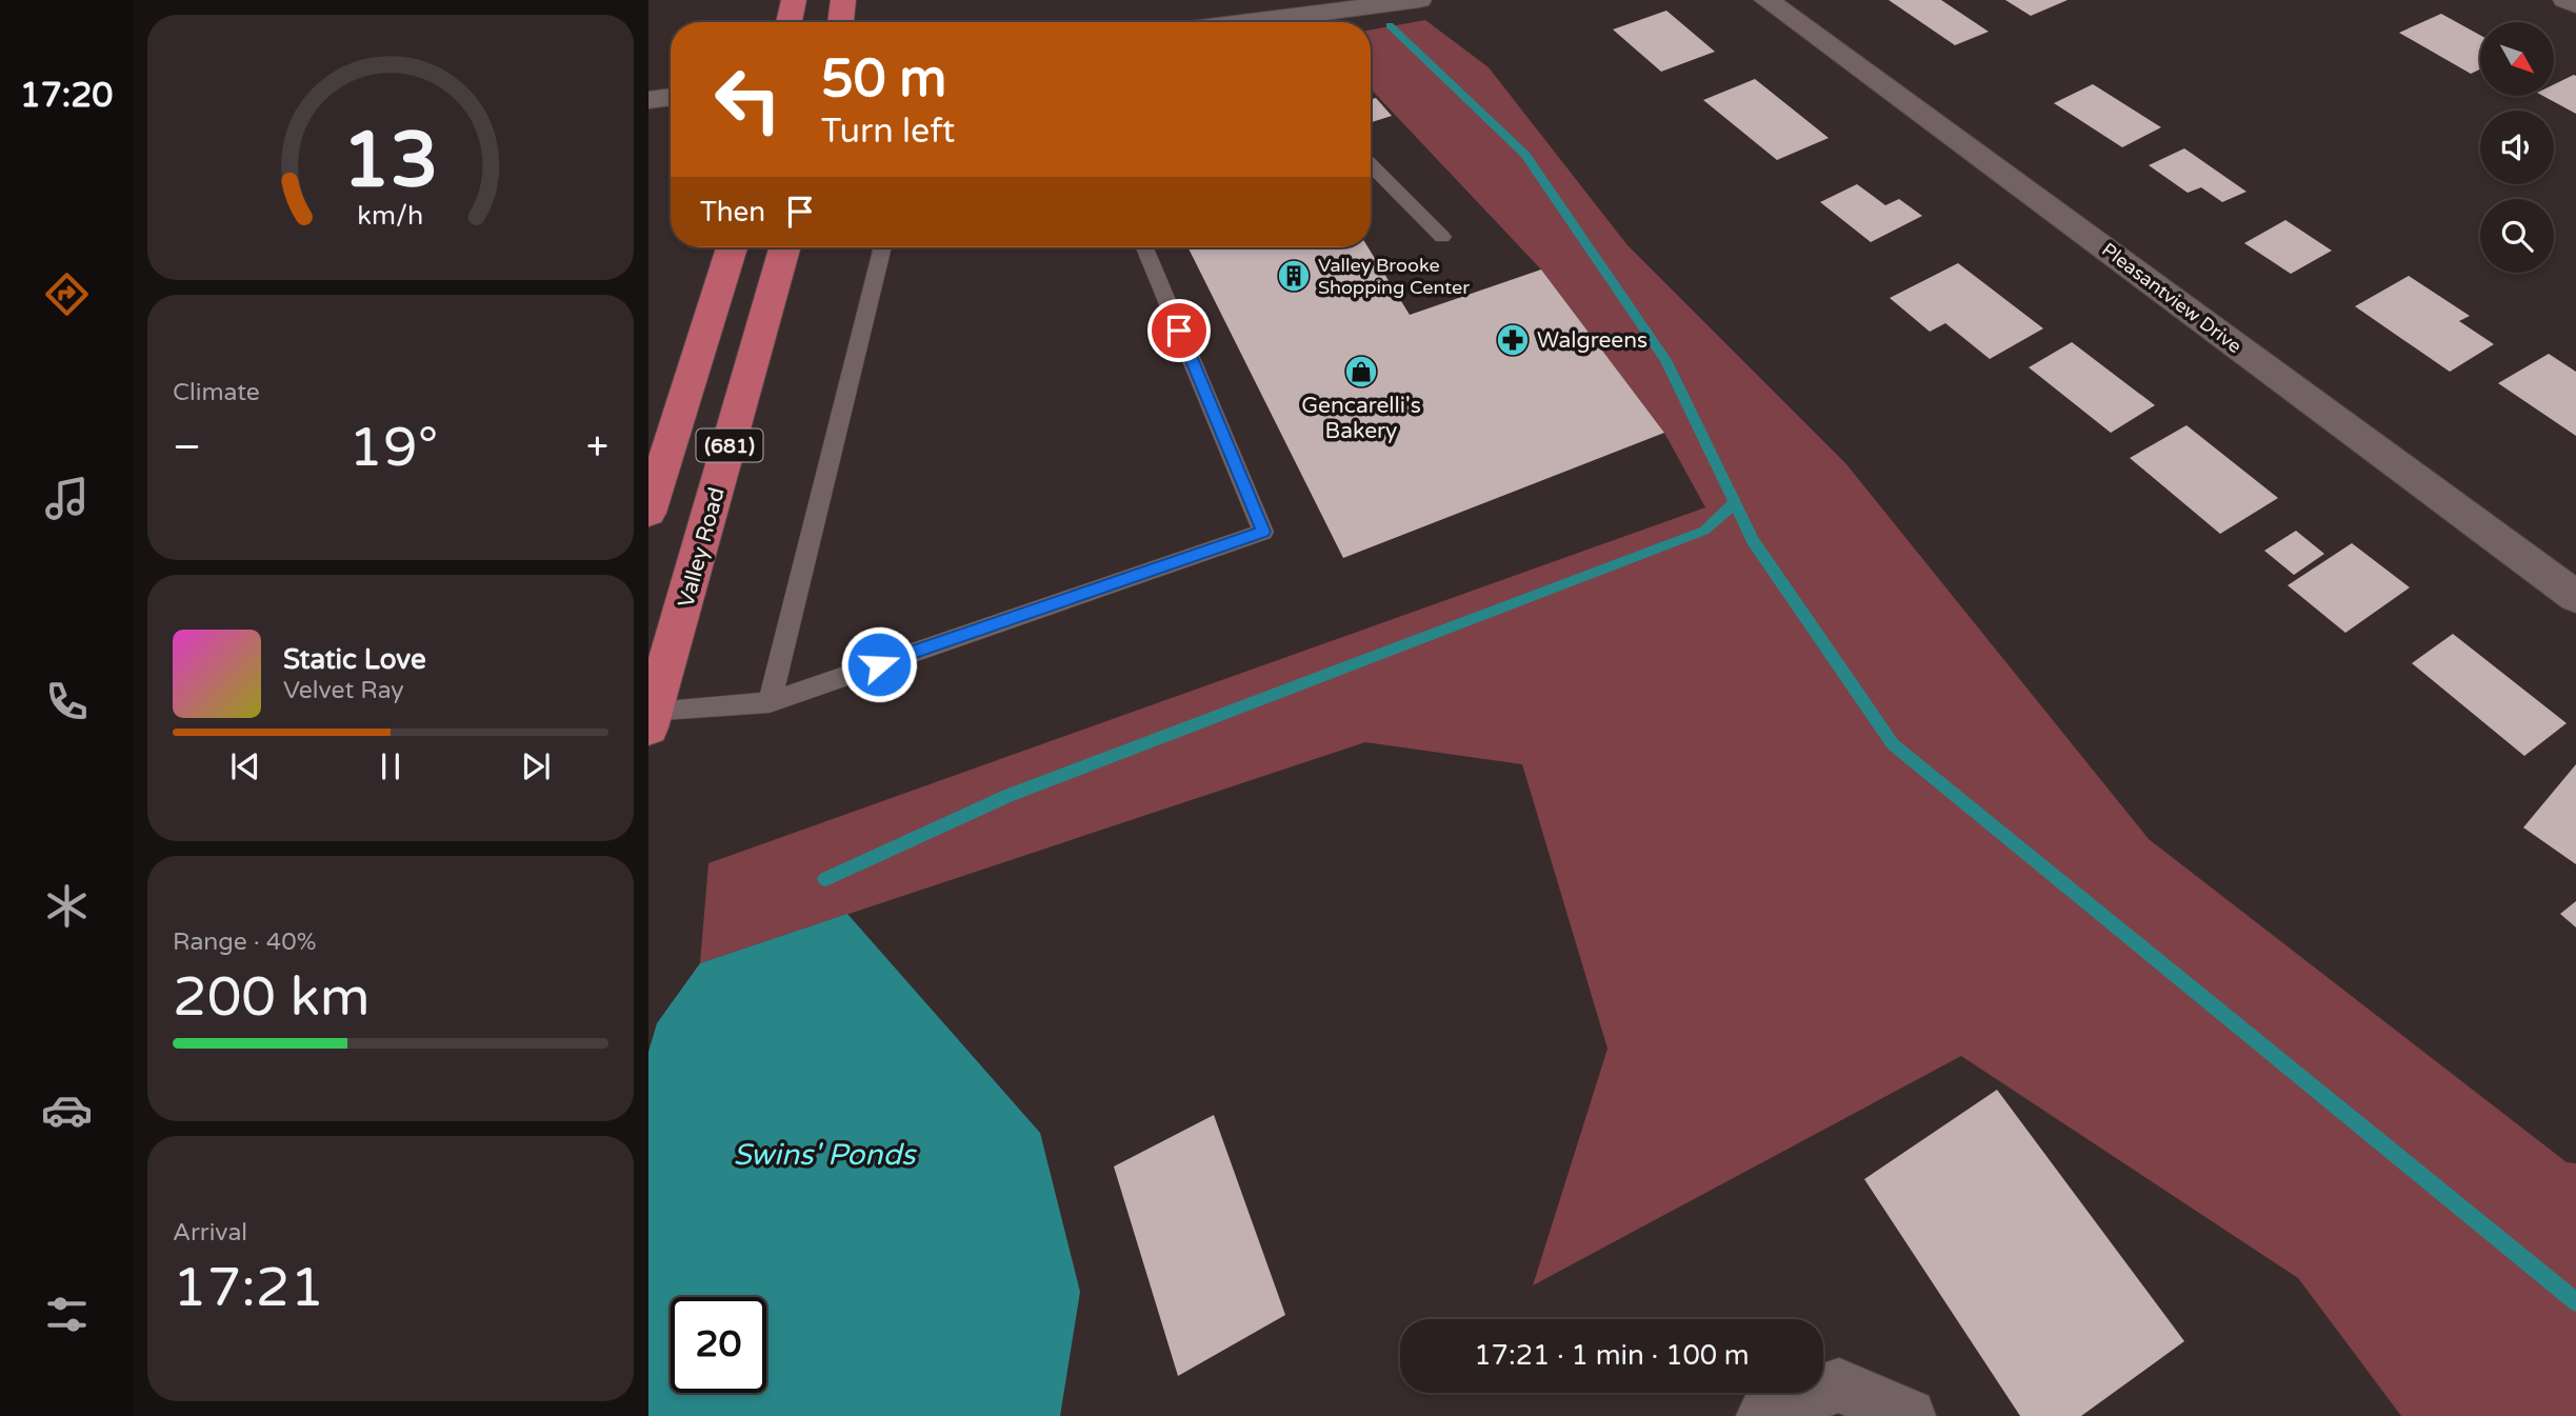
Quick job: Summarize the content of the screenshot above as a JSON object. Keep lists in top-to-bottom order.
{
  "streets": {
    "main road": ["(681)", "Valley Road"],
    "street": ["Pleasantview Drive"]
  },
  "water": ["Swins' Ponds"],
  "places": {
    "building": ["Valley Brooke Shopping Center"],
    "pharmacy": ["Walgreens"],
    "shop": ["Gencarelli's Bakery"]
  },
  "north": "bottom right",
  "page": {
    "tabs": "17:20",
    "turn": ["50 m", "Turn left"],
    "then": "Then",
    "tile": [
      "Climate",
      ["Range · 40%", "200 km"],
      ["Arrival", "17:21"]
    ],
    "heat": ["−", "19°", "+"],
    "song": ["Static Love", "Velvet Ray"],
    "limit": "20",
    "trip": "17:21 · 1 min · 100 m",
    "gauge": ["13", "km/h"]
  }
}
